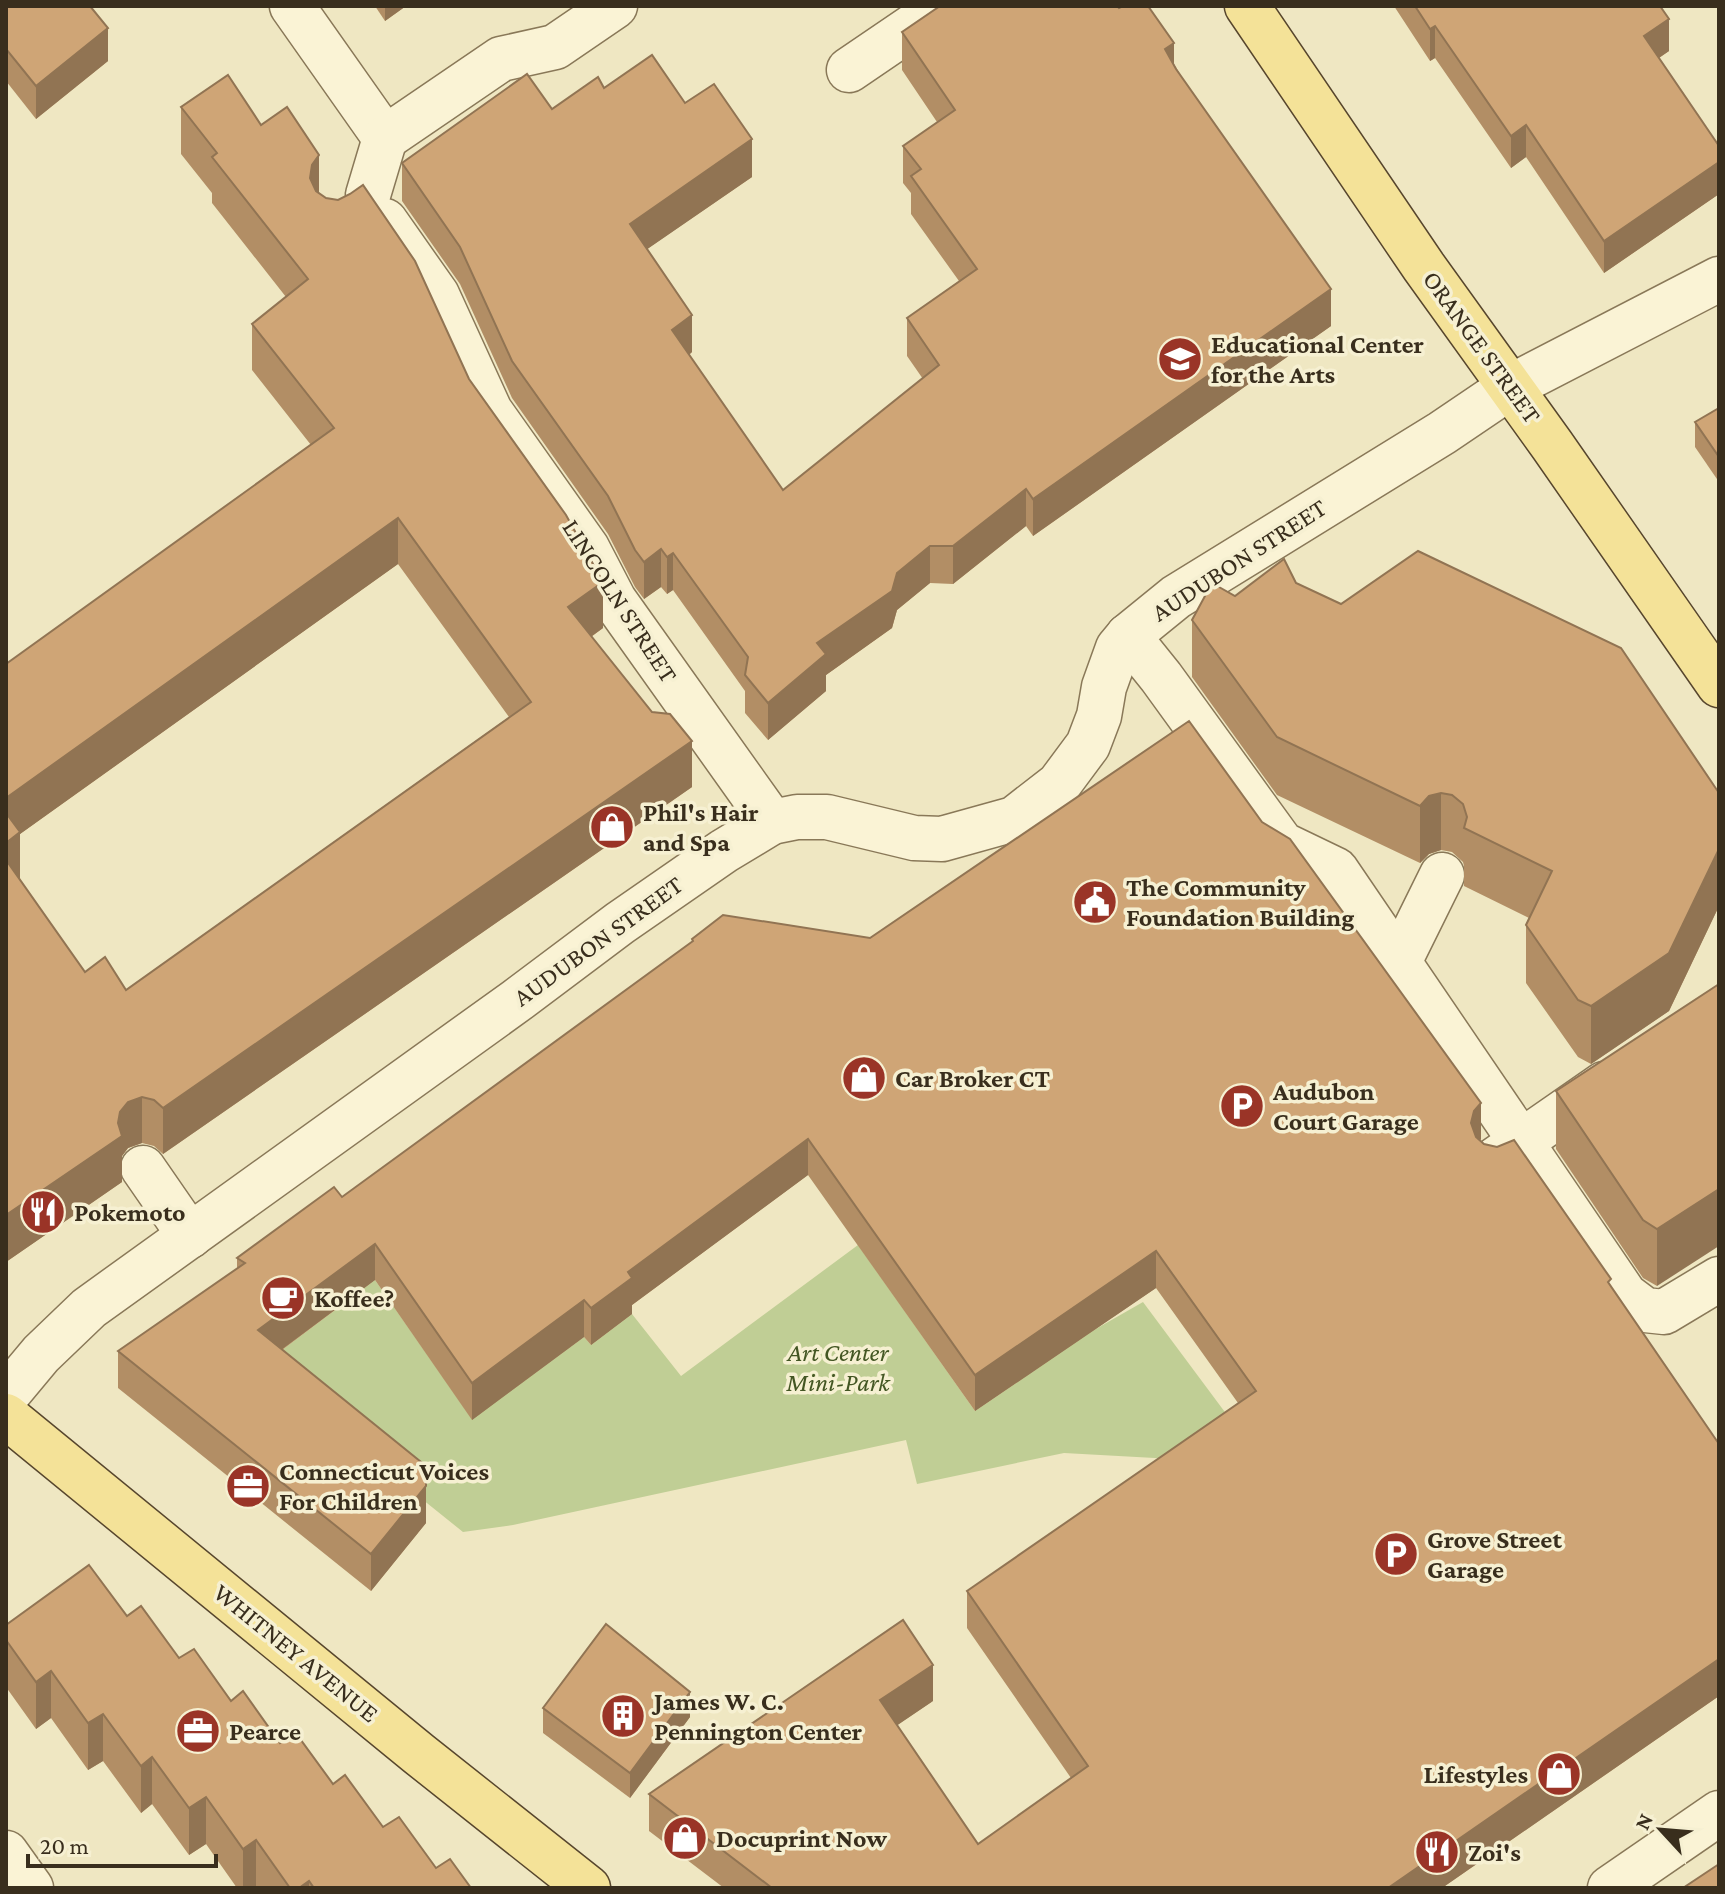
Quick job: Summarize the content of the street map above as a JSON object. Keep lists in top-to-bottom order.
{
  "streets": {
    "main road": ["ORANGE STREET", "WHITNEY AVENUE"],
    "street": ["AUDUBON STREET", "LINCOLN STREET"]
  },
  "crossings": [
    ["ORANGE STREET", "AUDUBON STREET"],
    ["AUDUBON STREET", "LINCOLN STREET"]
  ],
  "parks": ["Art Center Mini-Park"],
  "places": {
    "school or university": ["Educational Center for the Arts"],
    "shop": [
      "Phil's Hair and Spa",
      "Car Broker CT",
      "Lifestyles",
      "Docuprint Now"
    ],
    "public building": ["The Community Foundation Building"],
    "parking": ["Audubon Court Garage", "Grove Street Garage"],
    "restaurant": ["Pokemoto", "Zoi's"],
    "cafe": ["Koffee?"],
    "office": ["Connecticut Voices For Children", "Pearce"],
    "building": ["James W. C. Pennington Center"]
  },
  "scale_bar": "20 m",
  "north": "top left"
}
